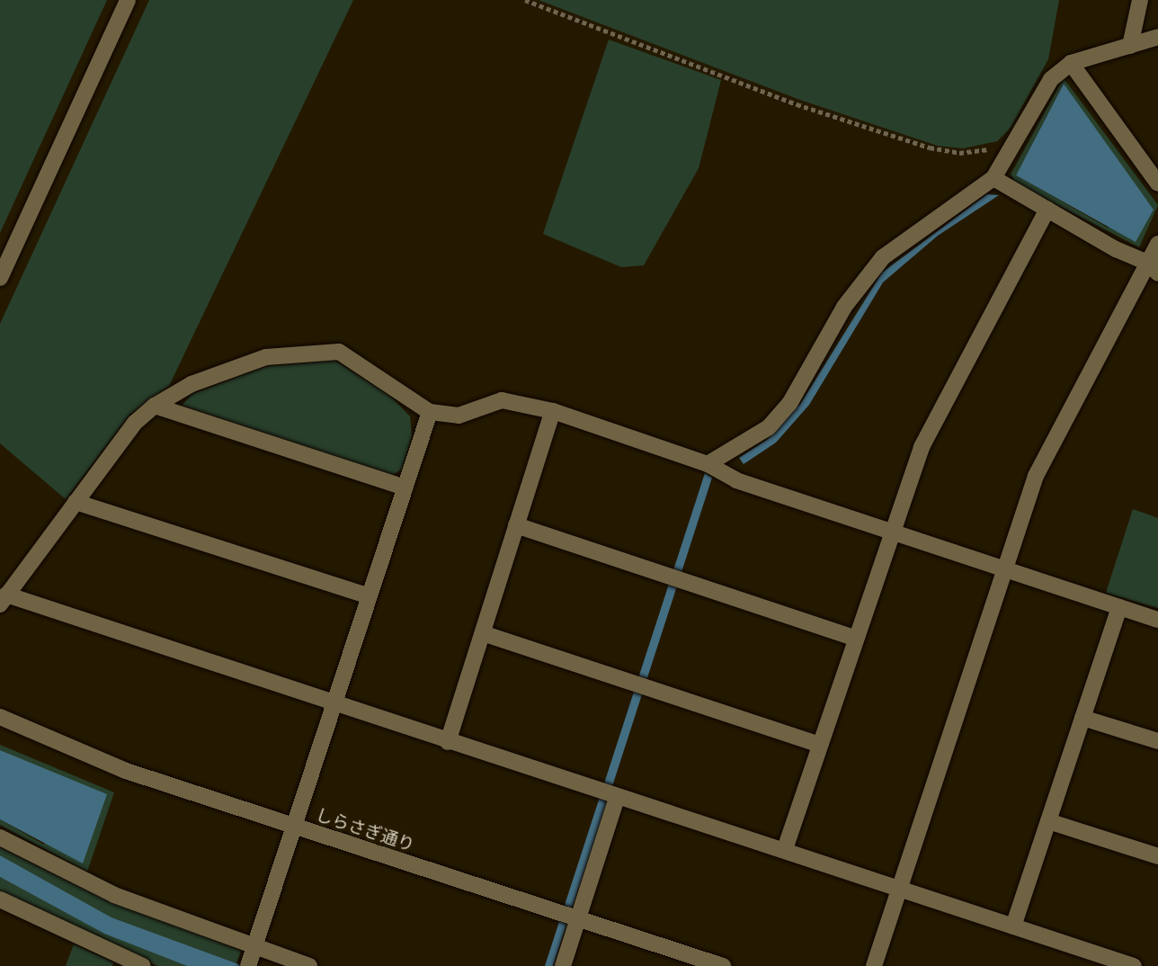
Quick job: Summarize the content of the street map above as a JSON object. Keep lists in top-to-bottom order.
{
  "streets": {
    "street": ["しらさぎ通り"]
  }
}
